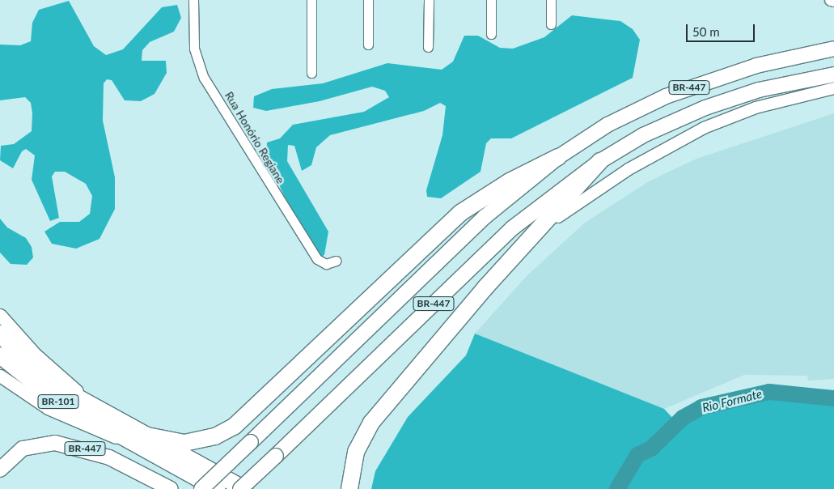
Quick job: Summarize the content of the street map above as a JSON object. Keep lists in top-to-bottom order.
{
  "streets": {
    "highway": ["BR-101"],
    "main road": ["BR-447"],
    "street": ["Rua Honório Regiane"]
  },
  "water": ["Rio Formate"],
  "scale_bar": "50 m"
}
